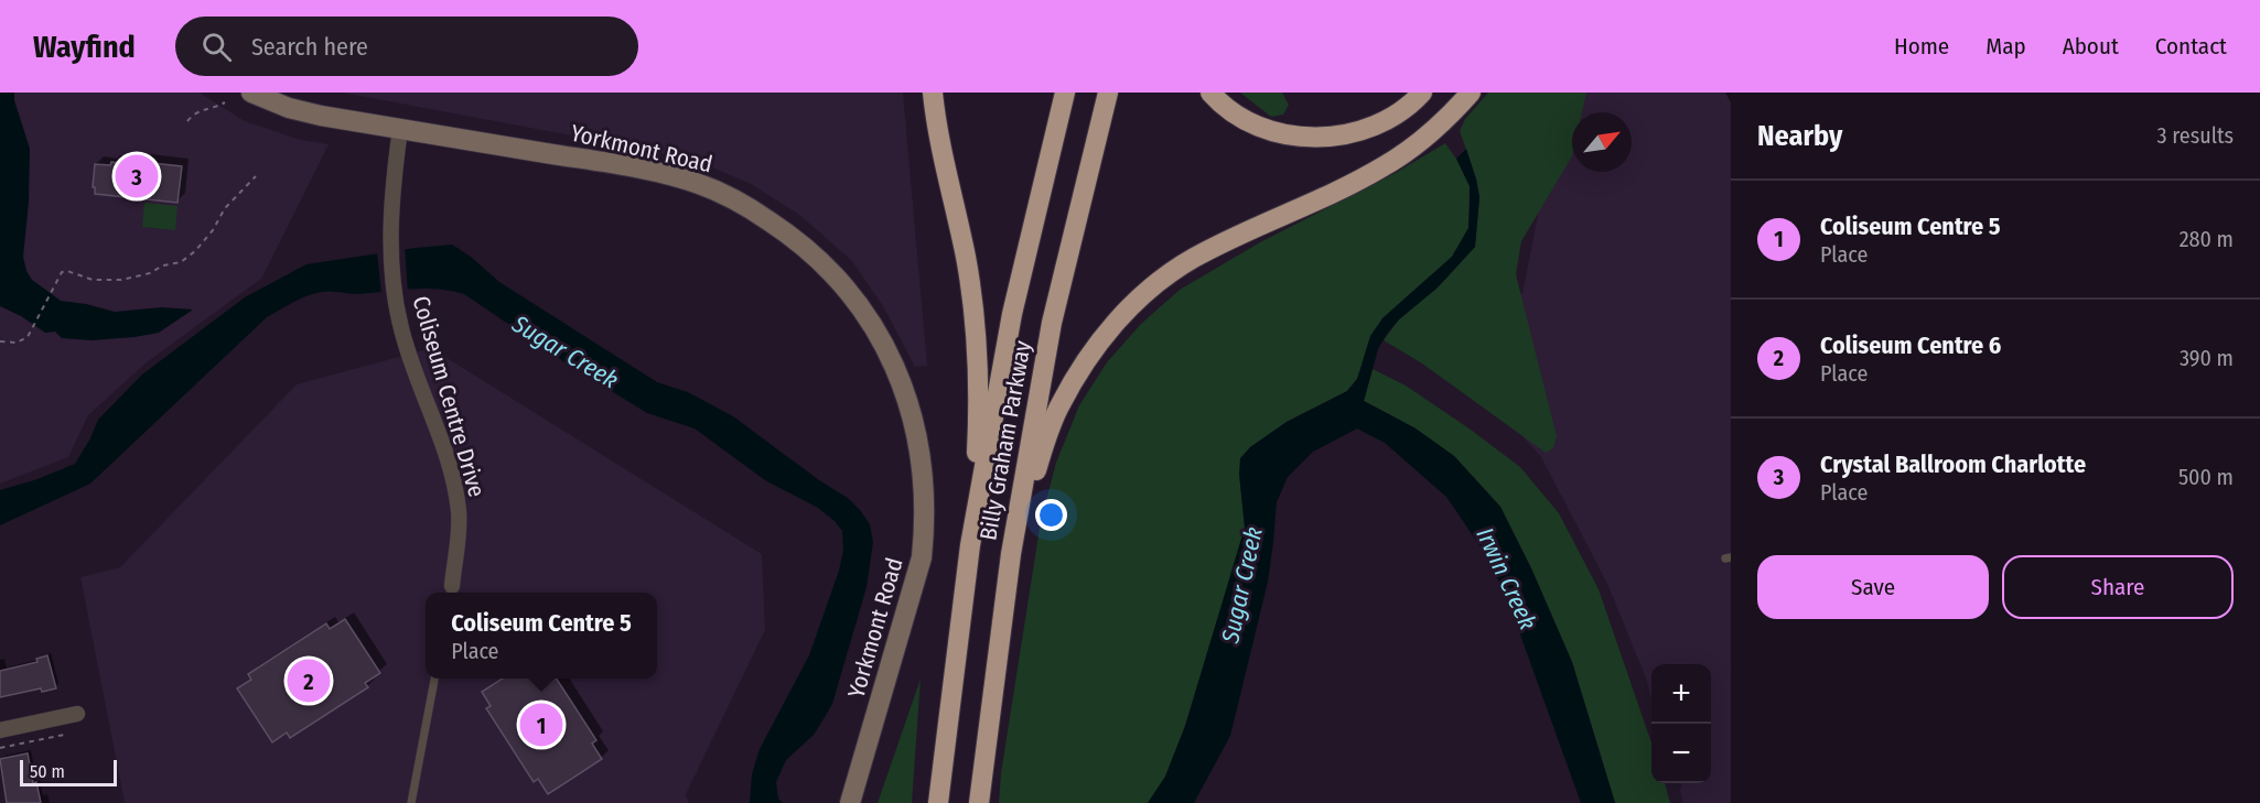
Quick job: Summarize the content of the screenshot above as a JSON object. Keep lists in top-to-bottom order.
{
  "streets": {
    "highway": ["Billy Graham Parkway"],
    "street": ["Yorkmont Road", "Coliseum Centre Drive"]
  },
  "crossings": [
    ["Yorkmont Road", "Coliseum Centre Drive"]
  ],
  "water": ["Sugar Creek", "Irwin Creek"],
  "scale_bar": "50 m",
  "north": "top right",
  "page": {
    "header": "Wayfind",
    "search": "Search here",
    "nav": [
      "Home",
      "Map",
      "About",
      "Contact"
    ],
    "heading": ["Nearby", "3 results"],
    "pins": ["3", "2", "1"],
    "list": [
      {
        "mark": "1",
        "name": "Coliseum Centre 5",
        "note": "Place",
        "value": "280 m"
      },
      {
        "mark": "2",
        "name": "Coliseum Centre 6",
        "note": "Place",
        "value": "390 m"
      },
      {
        "mark": "3",
        "name": "Crystal Ballroom Charlotte",
        "note": "Place",
        "value": "500 m"
      }
    ],
    "buttons": ["Save", "Share"],
    "popup": ["Coliseum Centre 5", "Place"],
    "map_buttons": ["+", "−"],
    "scale": "50 m"
  }
}
